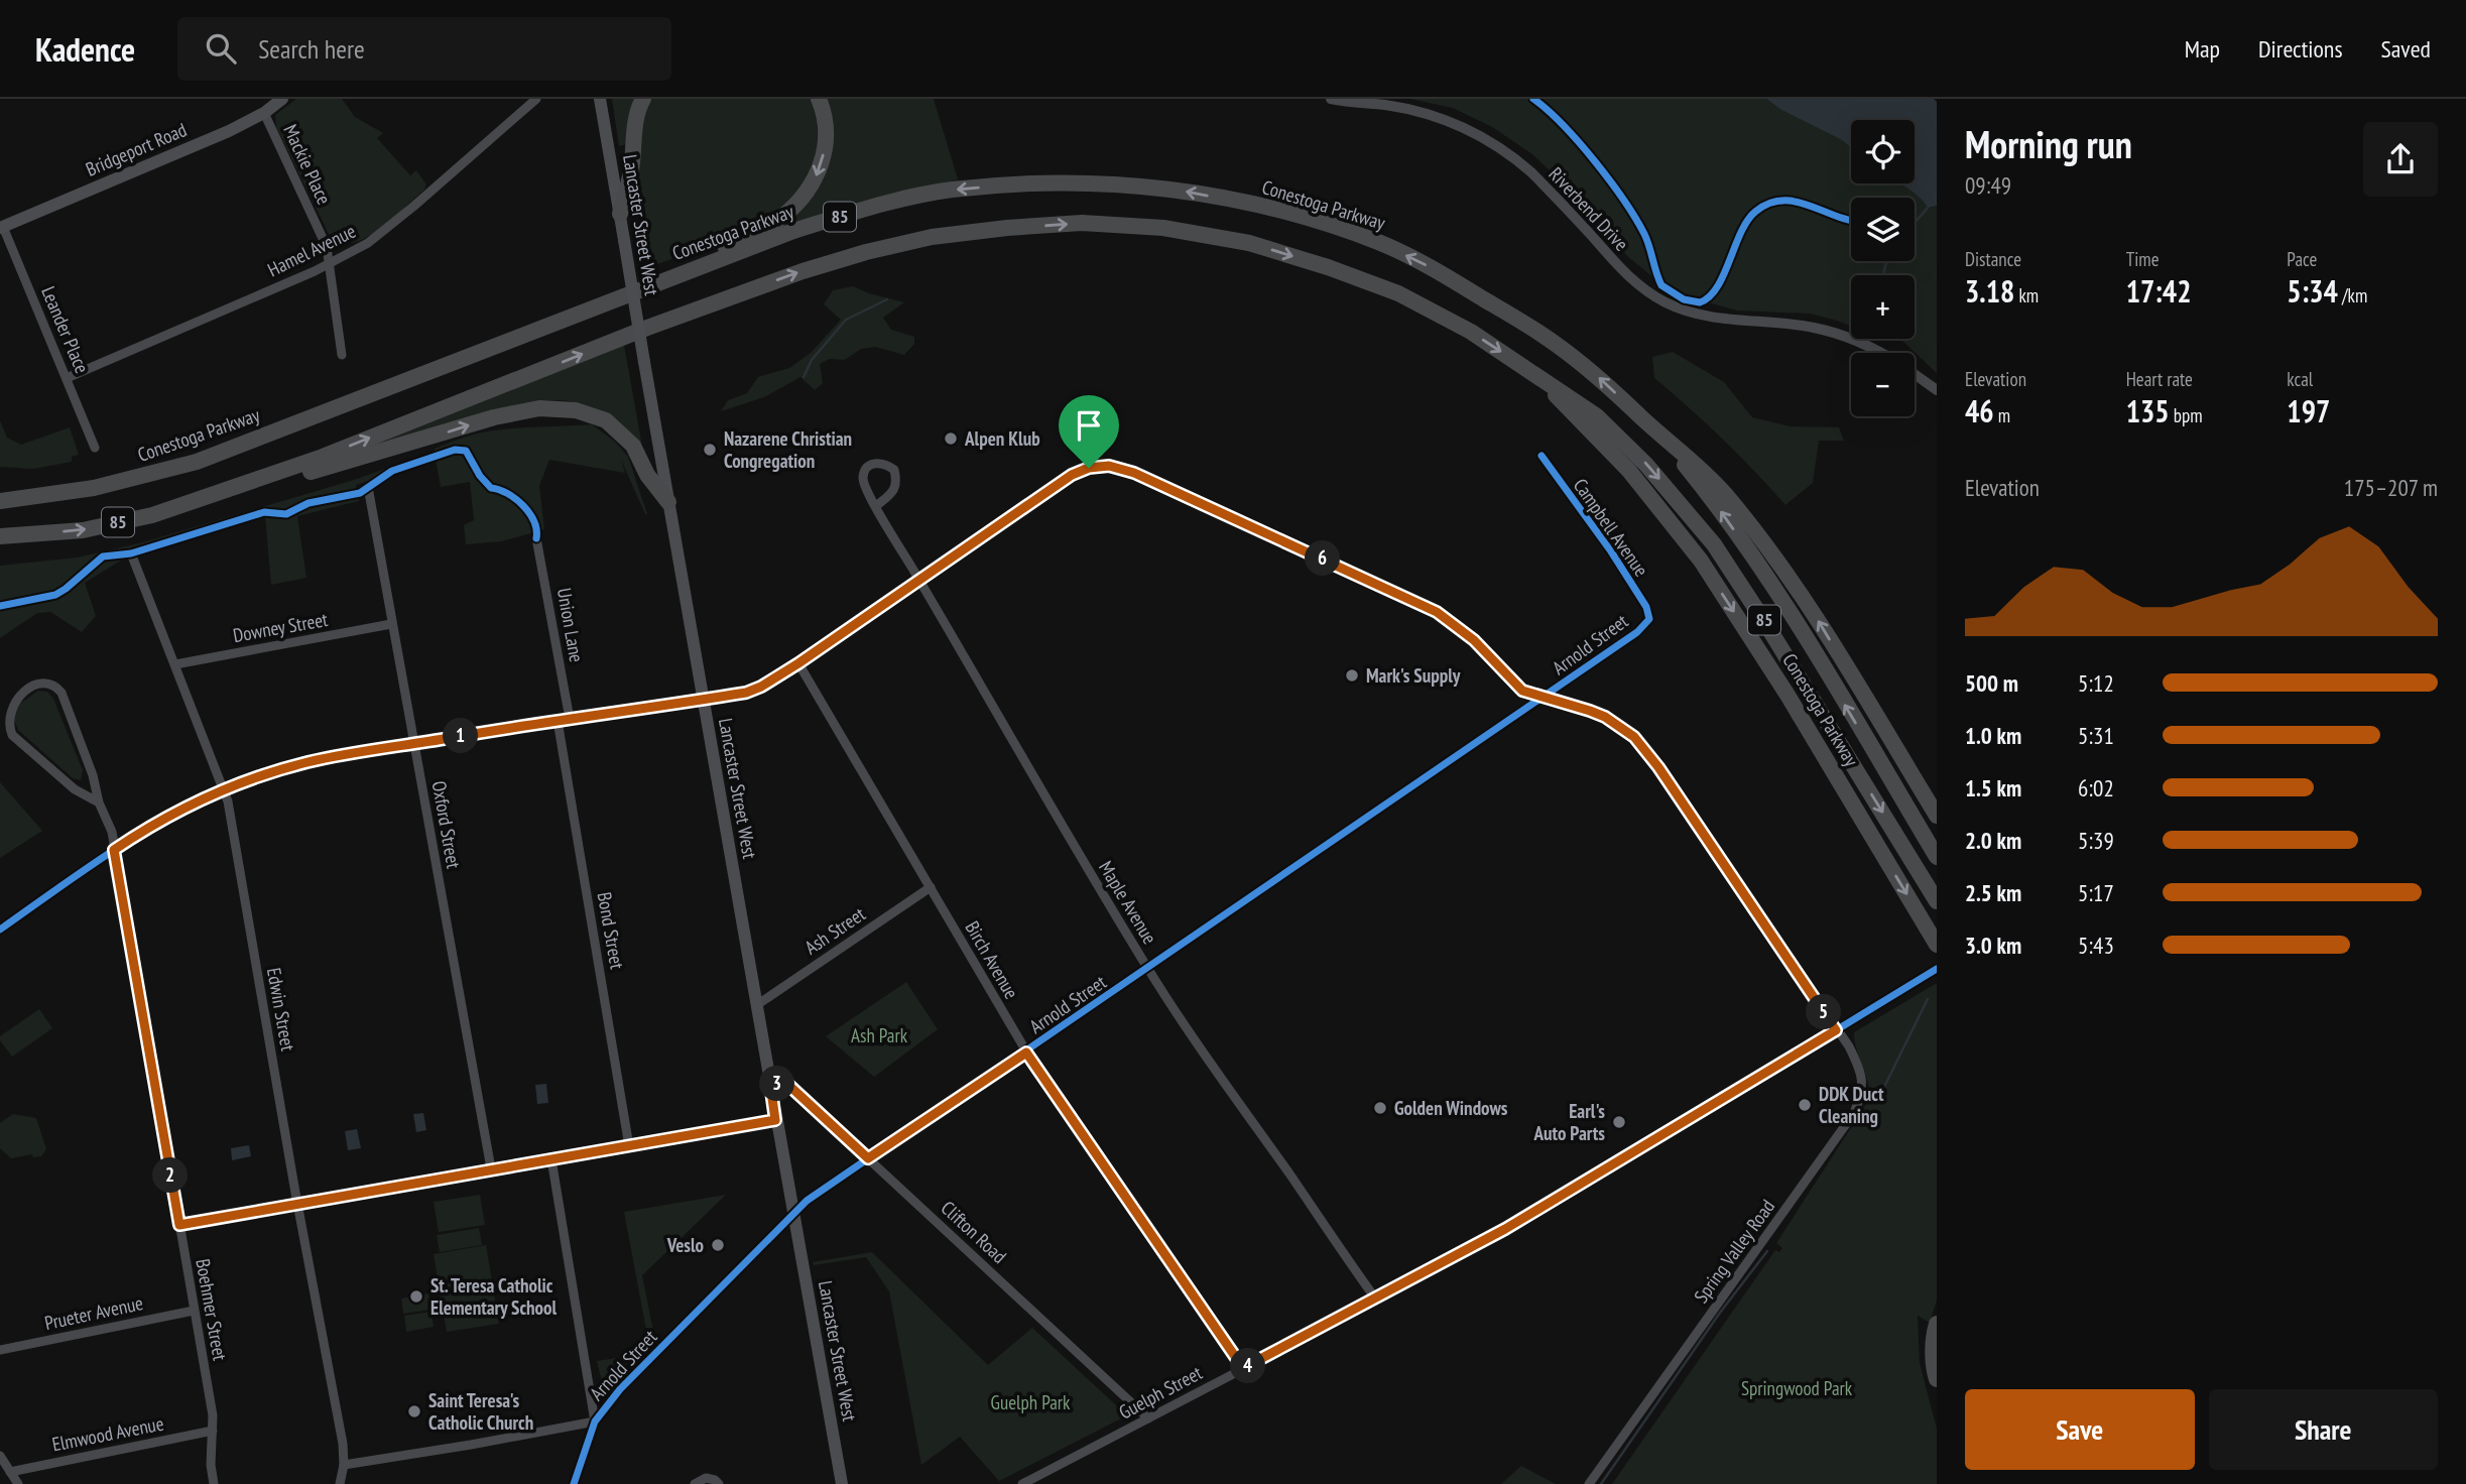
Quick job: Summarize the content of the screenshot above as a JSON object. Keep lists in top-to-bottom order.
{
  "streets": {
    "highway": ["Conestoga Parkway", "85"],
    "main road": ["Bridgeport Road", "Lancaster Street West"],
    "street": [
      "Mackie Place",
      "Riverbend Drive",
      "Hamel Avenue",
      "Leander Place",
      "Campbell Avenue",
      "Union Lane",
      "Downey Street",
      "Arnold Street",
      "Oxford Street",
      "Maple Avenue",
      "Bond Street",
      "Ash Street",
      "Birch Avenue",
      "Edwin Street",
      "Clifton Road",
      "Spring Valley Road",
      "Boehmer Street",
      "Prueter Avenue",
      "Guelph Street",
      "Elmwood Avenue"
    ]
  },
  "crossings": [
    ["Bridgeport Road", "Mackie Place"],
    ["Bridgeport Road", "Leander Place"],
    ["Mackie Place", "Hamel Avenue"],
    ["Lancaster Street West", "Arnold Street"],
    ["Lancaster Street West", "Ash Street"],
    ["Lancaster Street West", "Clifton Road"],
    ["Lancaster Street West", "Spring Valley Road"],
    ["Hamel Avenue", "Leander Place"],
    ["Campbell Avenue", "Arnold Street"],
    ["Union Lane", "Spring Valley Road"],
    ["Downey Street", "Oxford Street"],
    ["Downey Street", "Edwin Street"],
    ["Arnold Street", "Maple Avenue"],
    ["Arnold Street", "Birch Avenue"],
    ["Arnold Street", "Clifton Road"],
    ["Arnold Street", "Spring Valley Road"],
    ["Oxford Street", "Spring Valley Road"],
    ["Maple Avenue", "Spring Valley Road"],
    ["Maple Avenue", "Guelph Street"],
    ["Bond Street", "Spring Valley Road"],
    ["Ash Street", "Birch Avenue"],
    ["Birch Avenue", "Spring Valley Road"],
    ["Birch Avenue", "Guelph Street"],
    ["Edwin Street", "Spring Valley Road"],
    ["Clifton Road", "Guelph Street"],
    ["Spring Valley Road", "Boehmer Street"],
    ["Spring Valley Road", "Guelph Street"],
    ["Boehmer Street", "Prueter Avenue"],
    ["Boehmer Street", "Elmwood Avenue"]
  ],
  "parks": ["Ash Park", "Springwood Park", "Guelph Park"],
  "places": [
    "Alpen Klub",
    "Nazarene Christian Congregation",
    "Mark's Supply",
    "DDK Duct Cleaning",
    "Golden Windows",
    "Earl's Auto Parts",
    "Veslo",
    "St. Teresa Catholic Elementary School",
    "Saint Teresa's Catholic Church"
  ],
  "page": {
    "header": "Kadence",
    "search": "Search here",
    "nav": ["Map", "Directions", "Saved"],
    "heading": ["Morning run", "09:49"],
    "map_buttons": ["+", "−"],
    "stats": [
      ["Distance", "3.18 km"],
      ["Time", "17:42"],
      ["Pace", "5:34 /km"],
      ["Elevation", "46 m"],
      ["Heart rate", "135 bpm"],
      ["kcal", "197"]
    ],
    "chart": ["Elevation", "175–207 m"],
    "pins": [
      "6",
      "1",
      "5",
      "3",
      "2",
      "4"
    ],
    "list": [
      {
        "name": "500 m",
        "note": "5:12"
      },
      {
        "name": "1.0 km",
        "note": "5:31"
      },
      {
        "name": "1.5 km",
        "note": "6:02"
      },
      {
        "name": "2.0 km",
        "note": "5:39"
      },
      {
        "name": "2.5 km",
        "note": "5:17"
      },
      {
        "name": "3.0 km",
        "note": "5:43"
      }
    ],
    "buttons": ["Save", "Share"]
  }
}
